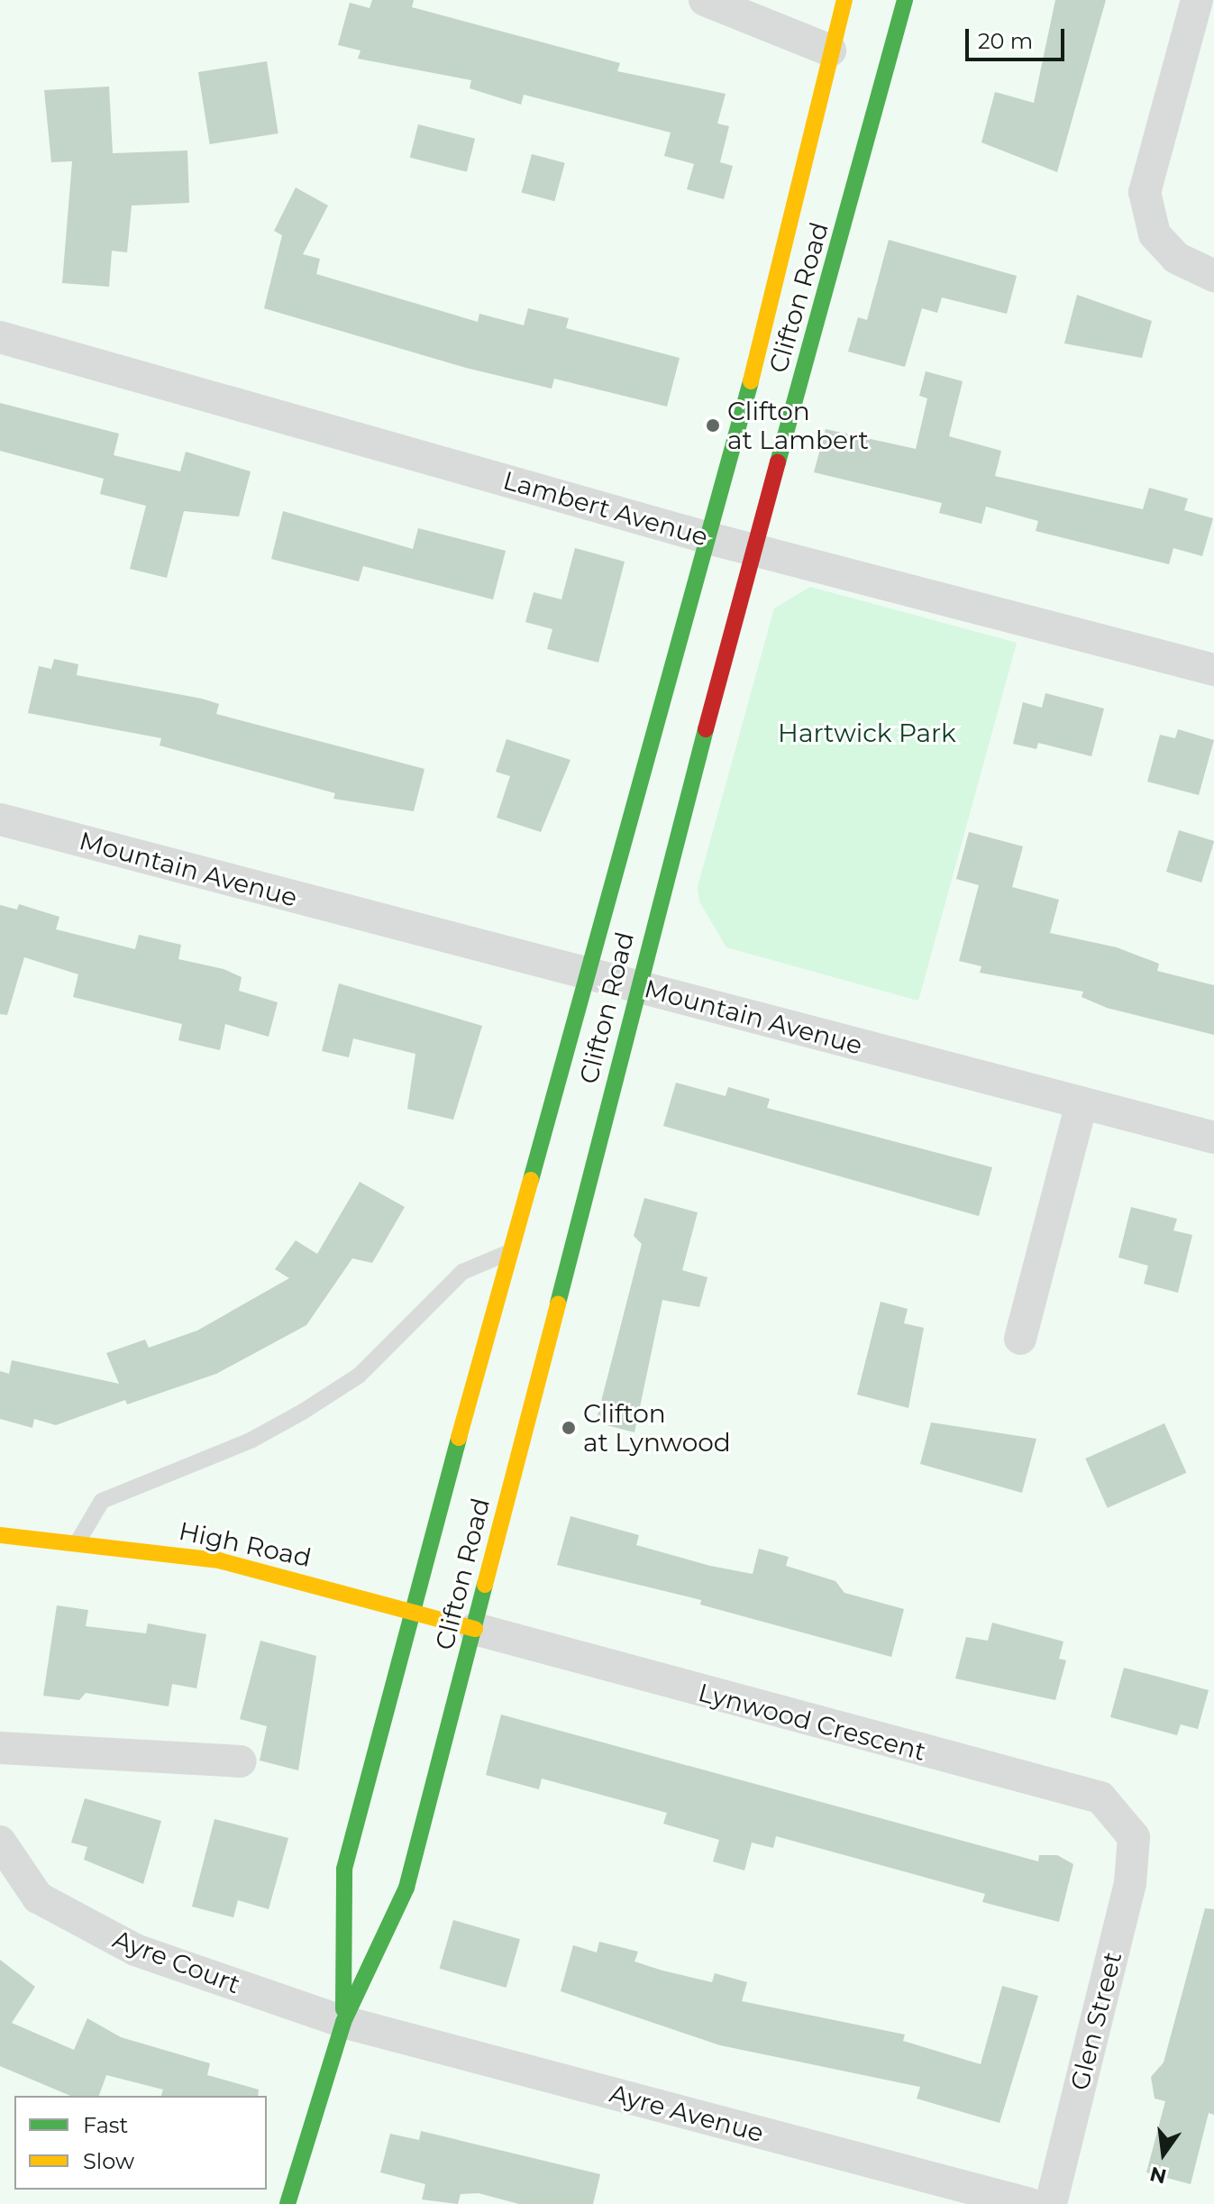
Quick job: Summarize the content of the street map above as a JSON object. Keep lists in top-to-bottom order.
{
  "streets": {
    "main road": ["Clifton Road", "High Road"],
    "street": [
      "Lambert Avenue",
      "Mountain Avenue",
      "Lynwood Crescent",
      "Ayre Court",
      "Glen Street",
      "Ayre Avenue"
    ]
  },
  "crossings": [
    ["Clifton Road", "Lambert Avenue"],
    ["Clifton Road", "Mountain Avenue"],
    ["Clifton Road", "High Road"],
    ["Clifton Road", "Lynwood Crescent"],
    ["Clifton Road", "Ayre Court"],
    ["Clifton Road", "Ayre Avenue"],
    ["High Road", "Lynwood Crescent"],
    ["Lynwood Crescent", "Glen Street"],
    ["Ayre Court", "Ayre Avenue"]
  ],
  "parks": ["Hartwick Park"],
  "places": ["Clifton at Lambert", "Clifton at Lynwood"],
  "legend": ["Fast", "Slow"],
  "scale_bar": "20 m",
  "north": "bottom"
}
